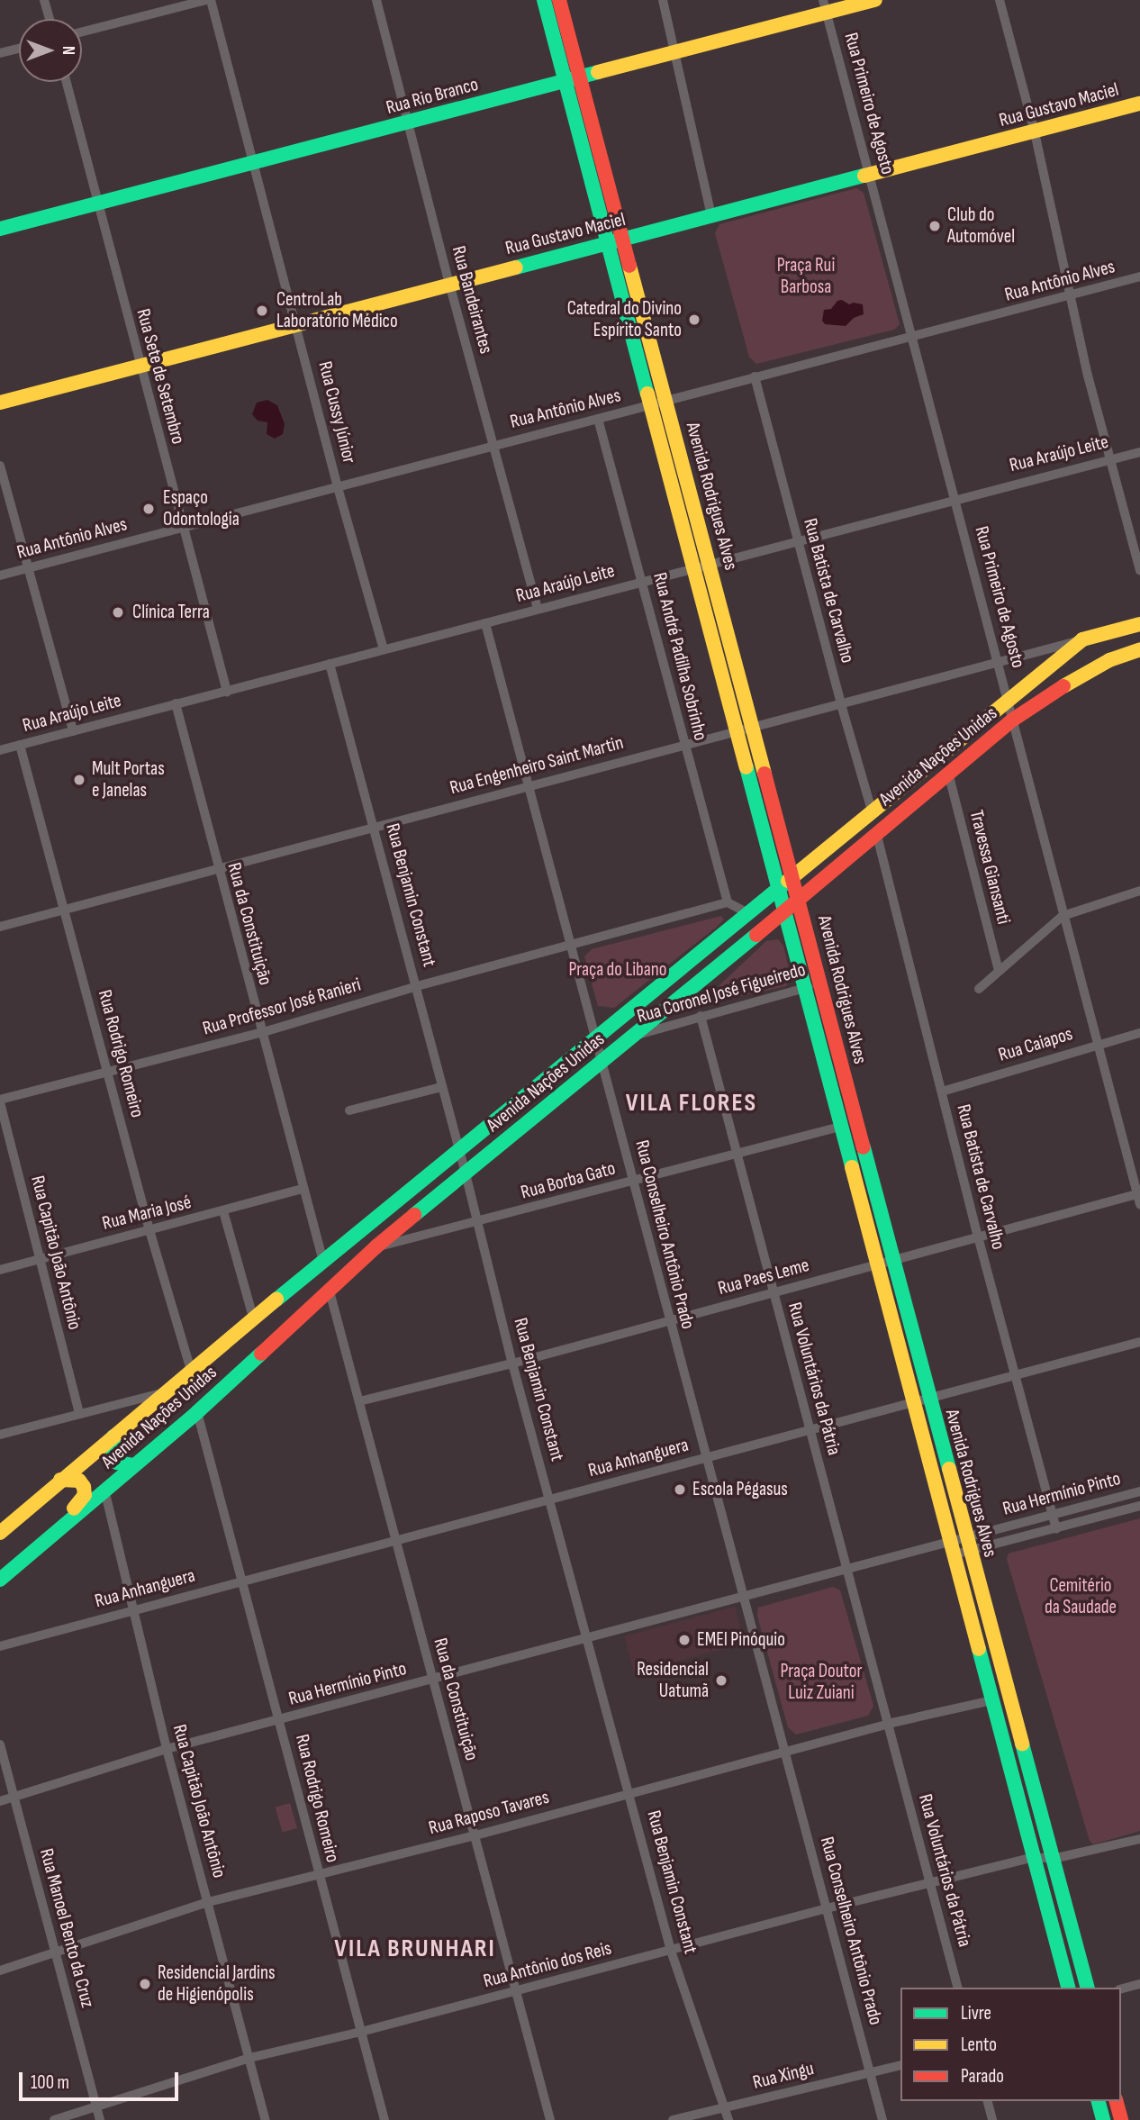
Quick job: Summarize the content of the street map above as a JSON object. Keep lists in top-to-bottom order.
{
  "streets": {
    "main road": [
      "Rua Rio Branco",
      "Rua Gustavo Maciel",
      "Avenida Rodrigues Alves",
      "Avenida Nações Unidas"
    ],
    "street": [
      "Rua Primeiro de Agosto",
      "Rua Antônio Alves",
      "Rua Bandeirantes",
      "Rua Sete de Setembro",
      "Rua Cussy Júnior",
      "Rua Araújo Leite",
      "Rua Batista de Carvalho",
      "Rua André Padilha Sobrinho",
      "Rua Engenheiro Saint Martin",
      "Travessa Giansanti",
      "Rua Benjamin Constant",
      "Rua da Constituição",
      "Rua Coronel José Figueiredo",
      "Rua Professor José Ranieri",
      "Rua Caiapos",
      "Rua Rodrigo Romeiro",
      "Rua Borba Gato",
      "Rua Maria José",
      "Rua Conselheiro Antônio Prado",
      "Rua Capitão João Antônio",
      "Rua Paes Leme",
      "Rua Voluntários da Pátria",
      "Rua Anhanguera",
      "Rua Hermínio Pinto",
      "Rua Raposo Tavares",
      "Rua Manoel Bento da Cruz",
      "Rua Antônio dos Reis",
      "Rua Xingu"
    ]
  },
  "crossings": [
    ["Rua Rio Branco", "Rua Primeiro de Agosto"],
    ["Rua Rio Branco", "Rua Bandeirantes"],
    ["Rua Rio Branco", "Rua Sete de Setembro"],
    ["Rua Rio Branco", "Rua Cussy Júnior"],
    ["Rua Rio Branco", "Avenida Rodrigues Alves"],
    ["Rua Primeiro de Agosto", "Rua Gustavo Maciel"],
    ["Rua Primeiro de Agosto", "Rua Antônio Alves"],
    ["Rua Primeiro de Agosto", "Rua Araújo Leite"],
    ["Rua Primeiro de Agosto", "Avenida Nações Unidas"],
    ["Rua Primeiro de Agosto", "Rua Engenheiro Saint Martin"],
    ["Rua Primeiro de Agosto", "Rua Caiapos"],
    ["Rua Primeiro de Agosto", "Rua Paes Leme"],
    ["Rua Gustavo Maciel", "Rua Bandeirantes"],
    ["Rua Gustavo Maciel", "Rua Sete de Setembro"],
    ["Rua Gustavo Maciel", "Rua Cussy Júnior"],
    ["Rua Gustavo Maciel", "Avenida Rodrigues Alves"],
    ["Rua Antônio Alves", "Rua Bandeirantes"],
    ["Rua Antônio Alves", "Rua Sete de Setembro"],
    ["Rua Antônio Alves", "Rua Cussy Júnior"],
    ["Rua Antônio Alves", "Avenida Rodrigues Alves"],
    ["Rua Antônio Alves", "Rua Batista de Carvalho"],
    ["Rua Antônio Alves", "Rua André Padilha Sobrinho"],
    ["Rua Bandeirantes", "Rua Araújo Leite"],
    ["Rua Sete de Setembro", "Rua Araújo Leite"],
    ["Rua Cussy Júnior", "Rua Araújo Leite"],
    ["Rua Araújo Leite", "Avenida Rodrigues Alves"],
    ["Rua Araújo Leite", "Rua Batista de Carvalho"],
    ["Rua Araújo Leite", "Rua André Padilha Sobrinho"],
    ["Rua Araújo Leite", "Rua Benjamin Constant"],
    ["Rua Araújo Leite", "Rua da Constituição"],
    ["Rua Araújo Leite", "Rua Rodrigo Romeiro"],
    ["Rua Araújo Leite", "Rua Conselheiro Antônio Prado"],
    ["Avenida Rodrigues Alves", "Avenida Nações Unidas"],
    ["Avenida Rodrigues Alves", "Rua Engenheiro Saint Martin"],
    ["Avenida Rodrigues Alves", "Rua Coronel José Figueiredo"],
    ["Avenida Rodrigues Alves", "Rua Borba Gato"],
    ["Avenida Rodrigues Alves", "Rua Paes Leme"],
    ["Avenida Rodrigues Alves", "Rua Anhanguera"],
    ["Avenida Rodrigues Alves", "Rua Hermínio Pinto"],
    ["Avenida Rodrigues Alves", "Rua Raposo Tavares"],
    ["Avenida Rodrigues Alves", "Rua Antônio dos Reis"],
    ["Rua Batista de Carvalho", "Avenida Nações Unidas"],
    ["Rua Batista de Carvalho", "Rua Engenheiro Saint Martin"],
    ["Rua Batista de Carvalho", "Rua Caiapos"],
    ["Rua Batista de Carvalho", "Rua Paes Leme"],
    ["Rua Batista de Carvalho", "Rua Anhanguera"],
    ["Rua Batista de Carvalho", "Rua Hermínio Pinto"],
    ["Rua André Padilha Sobrinho", "Rua Engenheiro Saint Martin"],
    ["Avenida Nações Unidas", "Rua Engenheiro Saint Martin"],
    ["Avenida Nações Unidas", "Travessa Giansanti"],
    ["Avenida Nações Unidas", "Rua Benjamin Constant"],
    ["Avenida Nações Unidas", "Rua da Constituição"],
    ["Avenida Nações Unidas", "Rua Coronel José Figueiredo"],
    ["Avenida Nações Unidas", "Rua Rodrigo Romeiro"],
    ["Avenida Nações Unidas", "Rua Borba Gato"],
    ["Avenida Nações Unidas", "Rua Conselheiro Antônio Prado"],
    ["Avenida Nações Unidas", "Rua Capitão João Antônio"],
    ["Rua Engenheiro Saint Martin", "Rua Benjamin Constant"],
    ["Rua Engenheiro Saint Martin", "Rua da Constituição"],
    ["Rua Engenheiro Saint Martin", "Rua Rodrigo Romeiro"],
    ["Rua Engenheiro Saint Martin", "Rua Conselheiro Antônio Prado"],
    ["Rua Benjamin Constant", "Rua Professor José Ranieri"],
    ["Rua Benjamin Constant", "Rua Borba Gato"],
    ["Rua Benjamin Constant", "Rua Paes Leme"],
    ["Rua Benjamin Constant", "Rua Anhanguera"],
    ["Rua Benjamin Constant", "Rua Hermínio Pinto"],
    ["Rua Benjamin Constant", "Rua Raposo Tavares"],
    ["Rua Benjamin Constant", "Rua Antônio dos Reis"],
    ["Rua Benjamin Constant", "Rua Xingu"],
    ["Rua da Constituição", "Rua Professor José Ranieri"],
    ["Rua da Constituição", "Rua Maria José"],
    ["Rua da Constituição", "Rua Paes Leme"],
    ["Rua da Constituição", "Rua Anhanguera"],
    ["Rua da Constituição", "Rua Hermínio Pinto"],
    ["Rua da Constituição", "Rua Raposo Tavares"],
    ["Rua da Constituição", "Rua Antônio dos Reis"],
    ["Rua Coronel José Figueiredo", "Rua Voluntários da Pátria"],
    ["Rua Professor José Ranieri", "Rua Rodrigo Romeiro"],
    ["Rua Professor José Ranieri", "Rua Conselheiro Antônio Prado"],
    ["Rua Professor José Ranieri", "Rua Capitão João Antônio"],
    ["Rua Rodrigo Romeiro", "Rua Maria José"],
    ["Rua Rodrigo Romeiro", "Rua Anhanguera"],
    ["Rua Rodrigo Romeiro", "Rua Hermínio Pinto"],
    ["Rua Rodrigo Romeiro", "Rua Raposo Tavares"],
    ["Rua Rodrigo Romeiro", "Rua Antônio dos Reis"],
    ["Rua Borba Gato", "Rua Conselheiro Antônio Prado"],
    ["Rua Borba Gato", "Rua Voluntários da Pátria"],
    ["Rua Maria José", "Rua Capitão João Antônio"],
    ["Rua Conselheiro Antônio Prado", "Rua Paes Leme"],
    ["Rua Conselheiro Antônio Prado", "Rua Anhanguera"],
    ["Rua Conselheiro Antônio Prado", "Rua Hermínio Pinto"],
    ["Rua Conselheiro Antônio Prado", "Rua Raposo Tavares"],
    ["Rua Conselheiro Antônio Prado", "Rua Antônio dos Reis"],
    ["Rua Conselheiro Antônio Prado", "Rua Xingu"],
    ["Rua Capitão João Antônio", "Rua Anhanguera"],
    ["Rua Capitão João Antônio", "Rua Hermínio Pinto"],
    ["Rua Capitão João Antônio", "Rua Raposo Tavares"],
    ["Rua Capitão João Antônio", "Rua Antônio dos Reis"],
    ["Rua Paes Leme", "Rua Voluntários da Pátria"],
    ["Rua Voluntários da Pátria", "Rua Anhanguera"],
    ["Rua Voluntários da Pátria", "Rua Hermínio Pinto"],
    ["Rua Voluntários da Pátria", "Rua Raposo Tavares"],
    ["Rua Voluntários da Pátria", "Rua Antônio dos Reis"],
    ["Rua Hermínio Pinto", "Rua Manoel Bento da Cruz"],
    ["Rua Raposo Tavares", "Rua Manoel Bento da Cruz"],
    ["Rua Manoel Bento da Cruz", "Rua Antônio dos Reis"]
  ],
  "districts": ["VILA FLORES", "VILA BRUNHARI"],
  "parks": [
    "Praça Rui Barbosa",
    "Praça do Libano",
    "Cemitério da Saudade",
    "Praça Doutor Luiz Zuiani"
  ],
  "places": [
    "Club do Automóvel",
    "CentroLab Laboratório Médico",
    "Catedral do Divino Espírito Santo",
    "Espaço Odontologia",
    "Clínica Terra",
    "Mult Portas e Janelas",
    "Escola Pégasus",
    "EMEI Pinóquio",
    "Residencial Uatumã",
    "Residencial Jardins de Higienópolis"
  ],
  "legend": ["Livre", "Lento", "Parado"],
  "scale_bar": "100 m",
  "north": "right"
}
